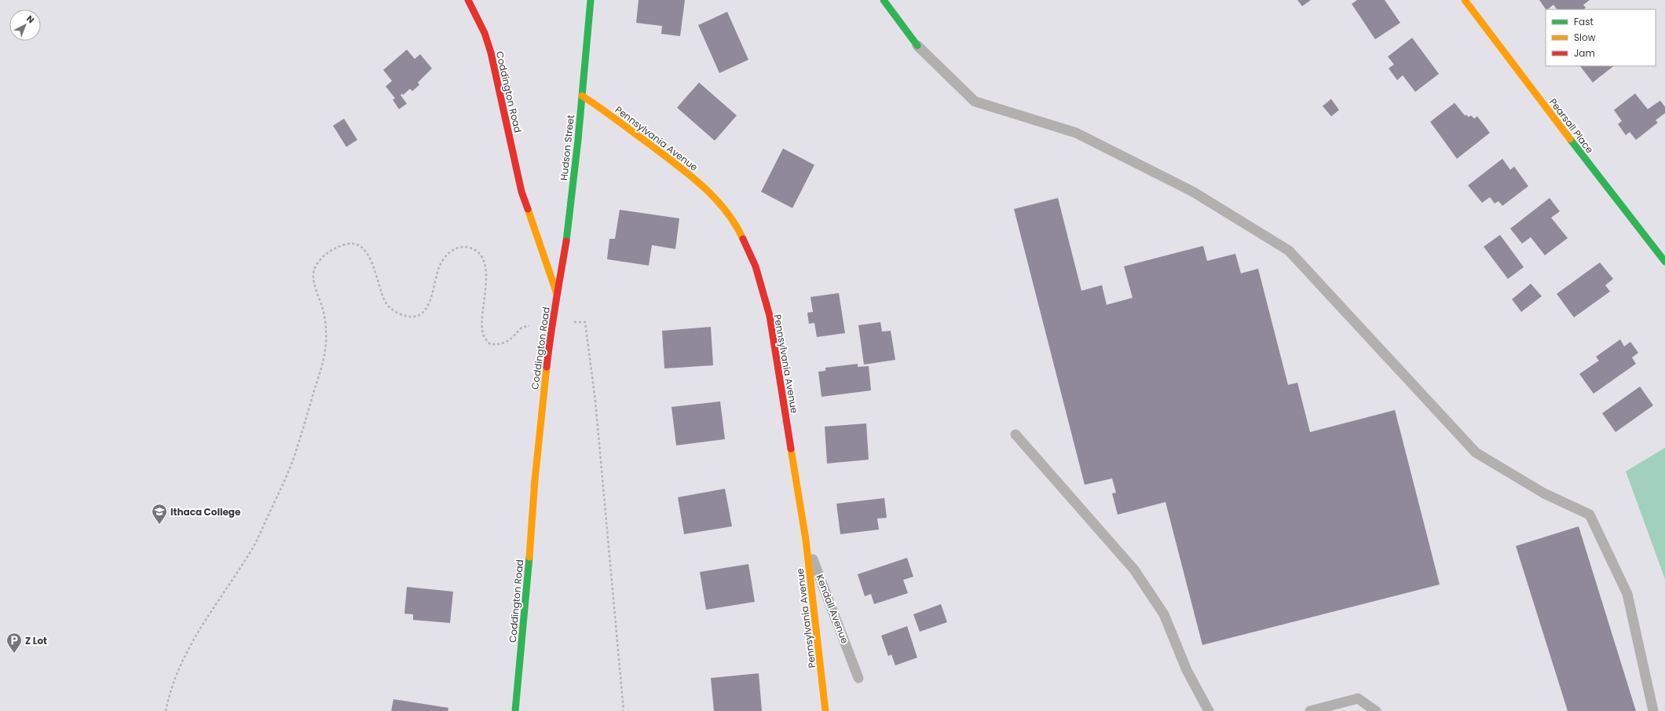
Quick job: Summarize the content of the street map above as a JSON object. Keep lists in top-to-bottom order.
{
  "streets": {
    "street": [
      "Coddington Road",
      "Pearsall Place",
      "Pennsylvania Avenue",
      "Hudson Street"
    ],
    "lane": ["Kendall Avenue"]
  },
  "crossings": [
    ["Coddington Road", "Hudson Street"],
    ["Pennsylvania Avenue", "Hudson Street"],
    ["Pennsylvania Avenue", "Kendall Avenue"]
  ],
  "places": {
    "school or university": ["Ithaca College"],
    "parking": ["Z Lot"]
  },
  "legend": ["Fast", "Slow", "Jam"],
  "north": "top right"
}
